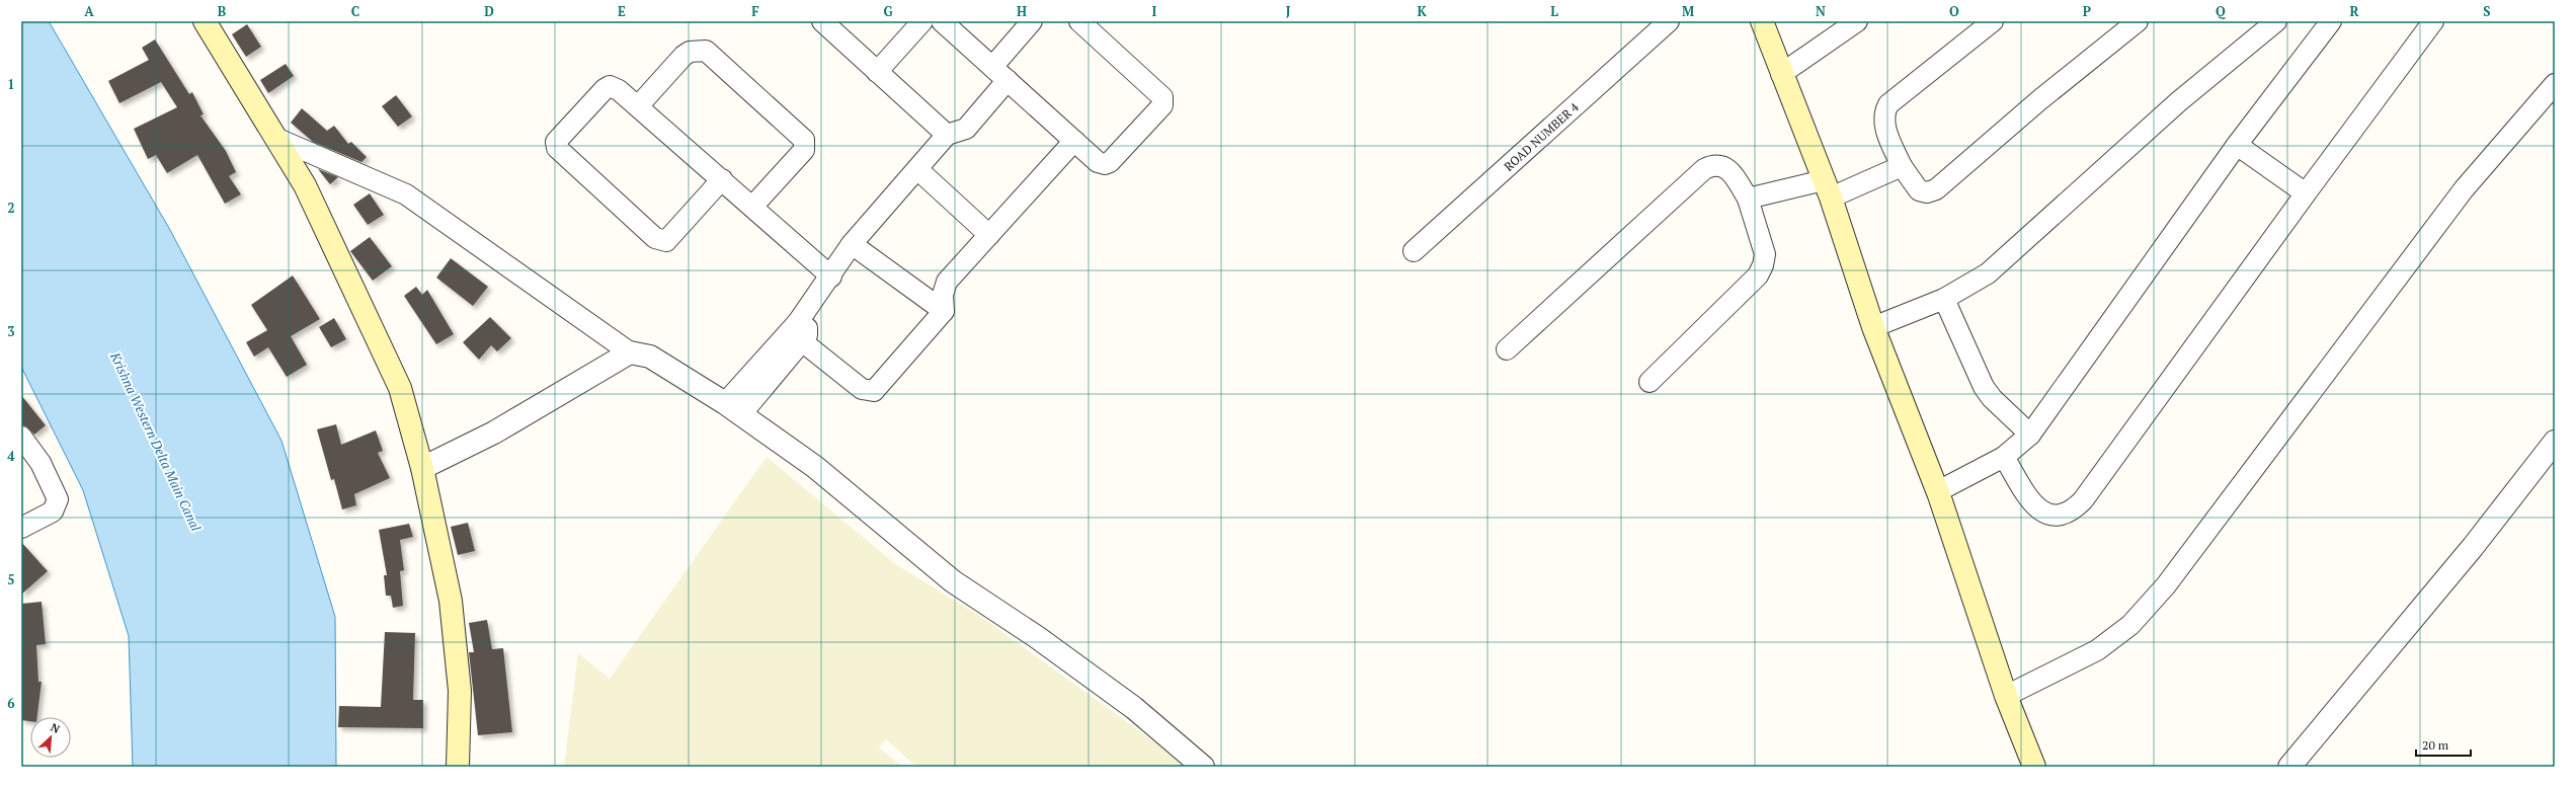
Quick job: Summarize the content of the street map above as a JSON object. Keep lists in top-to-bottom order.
{
  "streets": {
    "street": ["ROAD NUMBER 4"]
  },
  "water": ["Krishna Western Delta Main Canal"],
  "scale_bar": "20 m",
  "north": "top right",
  "grid": {
    "columns": [
      "A",
      "B",
      "C",
      "D",
      "E",
      "F",
      "G",
      "H",
      "I",
      "J",
      "K",
      "L",
      "M",
      "N",
      "O",
      "P",
      "Q",
      "R",
      "S"
    ],
    "rows": [
      "1",
      "2",
      "3",
      "4",
      "5",
      "6"
    ]
  }
}
